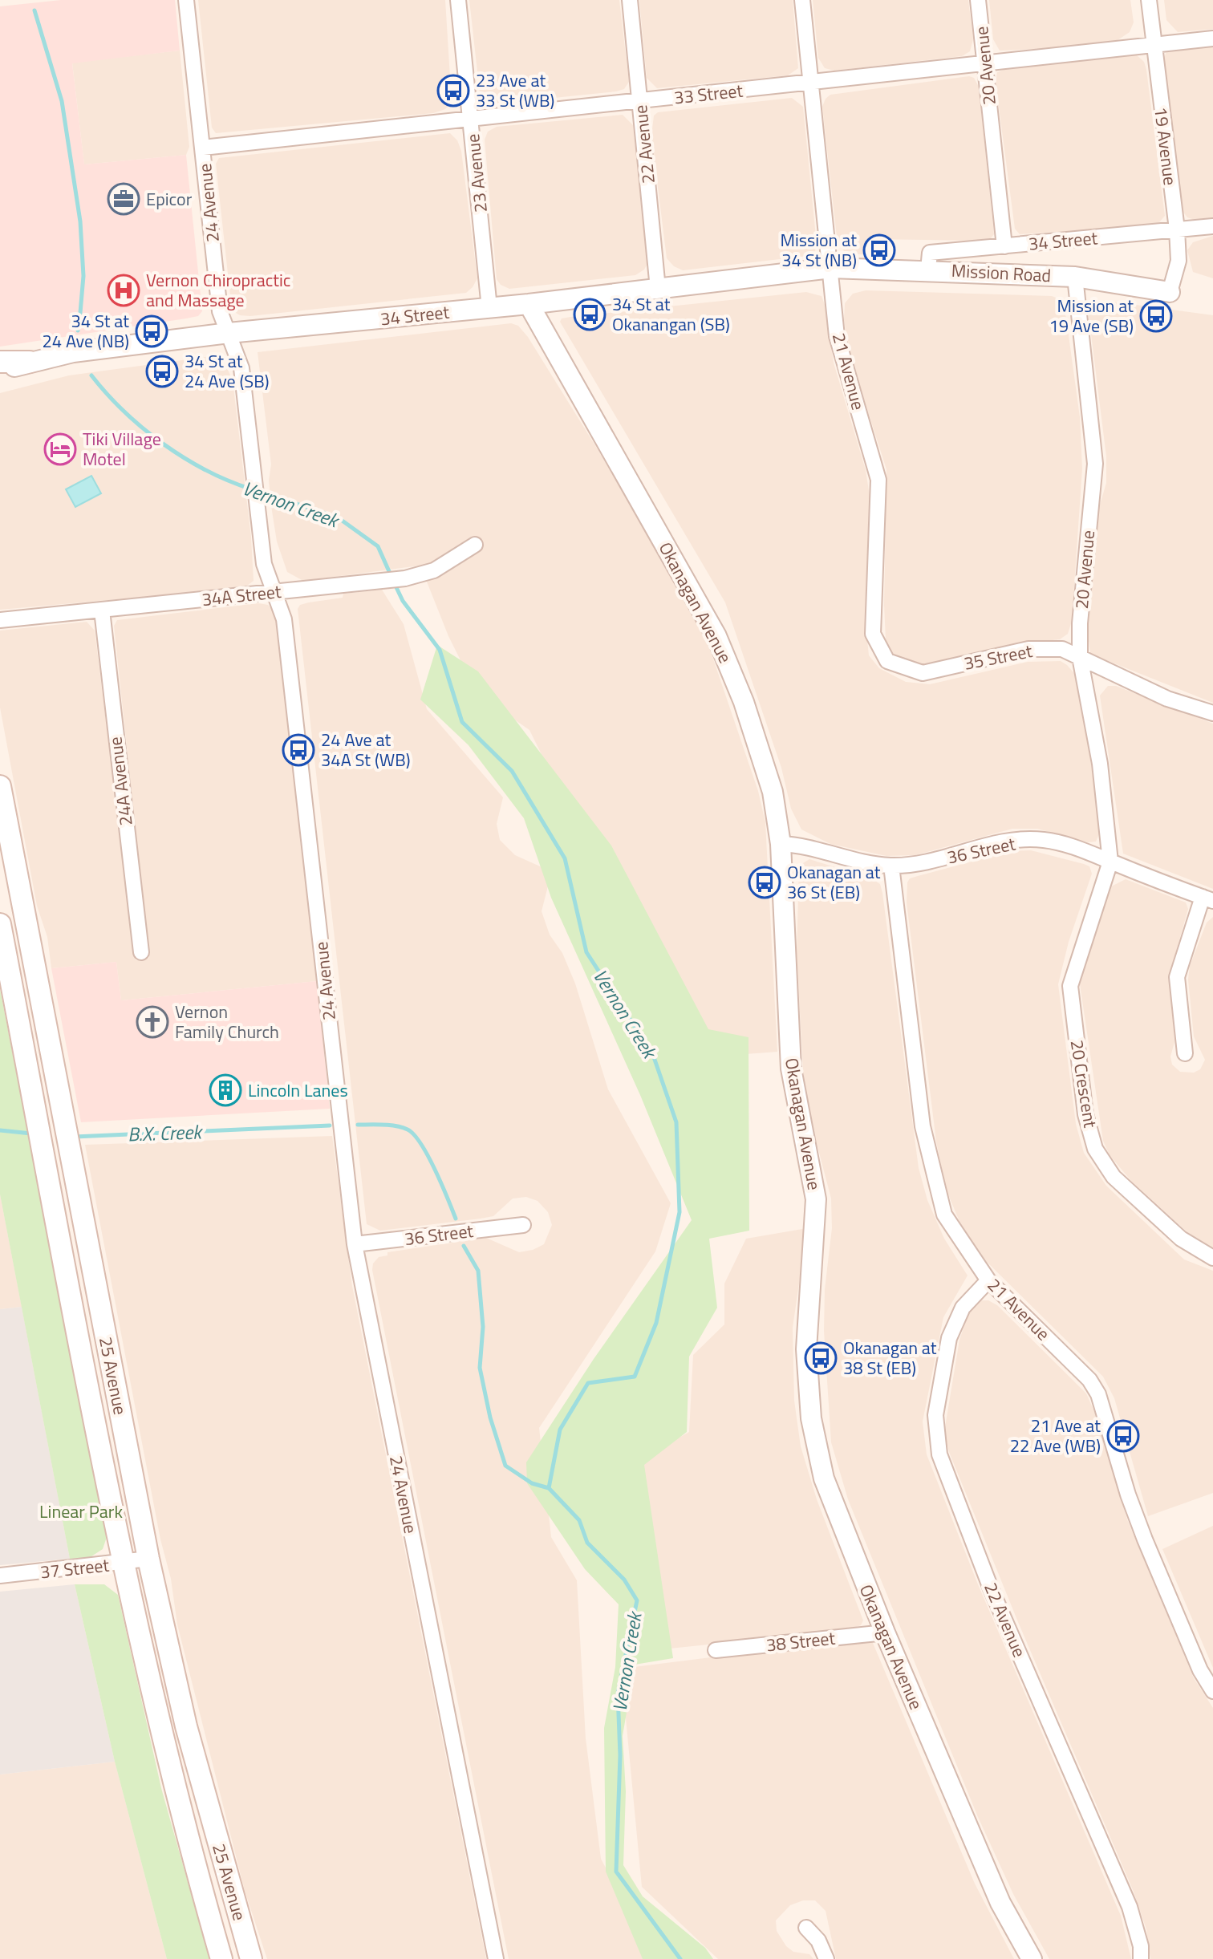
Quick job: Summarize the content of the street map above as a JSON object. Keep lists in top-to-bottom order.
{
  "streets": {
    "main road": ["25 Avenue"],
    "street": [
      "20 Avenue",
      "33 Street",
      "22 Avenue",
      "19 Avenue",
      "23 Avenue",
      "24 Avenue",
      "34 Street",
      "Mission Road",
      "21 Avenue",
      "34A Street",
      "Okanagan Avenue",
      "35 Street",
      "24A Avenue",
      "36 Street",
      "20 Crescent",
      "37 Street",
      "38 Street"
    ]
  },
  "crossings": [
    ["20 Avenue", "33 Street"],
    ["20 Avenue", "34 Street"],
    ["20 Avenue", "Mission Road"],
    ["20 Avenue", "35 Street"],
    ["20 Avenue", "36 Street"],
    ["20 Avenue", "20 Crescent"],
    ["33 Street", "22 Avenue"],
    ["33 Street", "19 Avenue"],
    ["33 Street", "23 Avenue"],
    ["33 Street", "24 Avenue"],
    ["33 Street", "21 Avenue"],
    ["22 Avenue", "34 Street"],
    ["22 Avenue", "21 Avenue"],
    ["19 Avenue", "34 Street"],
    ["19 Avenue", "Mission Road"],
    ["23 Avenue", "34 Street"],
    ["24 Avenue", "34 Street"],
    ["24 Avenue", "34A Street"],
    ["24 Avenue", "36 Street"],
    ["34 Street", "Mission Road"],
    ["34 Street", "21 Avenue"],
    ["34 Street", "Okanagan Avenue"],
    ["Mission Road", "21 Avenue"],
    ["21 Avenue", "35 Street"],
    ["21 Avenue", "36 Street"],
    ["34A Street", "24A Avenue"],
    ["Okanagan Avenue", "36 Street"],
    ["Okanagan Avenue", "38 Street"],
    ["36 Street", "20 Crescent"],
    ["25 Avenue", "37 Street"]
  ],
  "water": ["Vernon Creek", "B.X. Creek"],
  "parks": ["Linear Park"],
  "places": {
    "bus stop": [
      "23 Ave at 33 St (WB)",
      "Mission at 34 St (NB)",
      "34 St at Okanangan (SB)",
      "Mission at 19 Ave (SB)",
      "34 St at 24 Ave (NB)",
      "34 St at 24 Ave (SB)",
      "24 Ave at 34A St (WB)",
      "Okanagan at 36 St (EB)",
      "Okanagan at 38 St (EB)",
      "21 Ave at 22 Ave (WB)"
    ],
    "office": ["Epicor"],
    "hospital": ["Vernon Chiropractic and Massage"],
    "hotel": ["Tiki Village Motel"],
    "church": ["Vernon Family Church"],
    "building": ["Lincoln Lanes"]
  }
}
